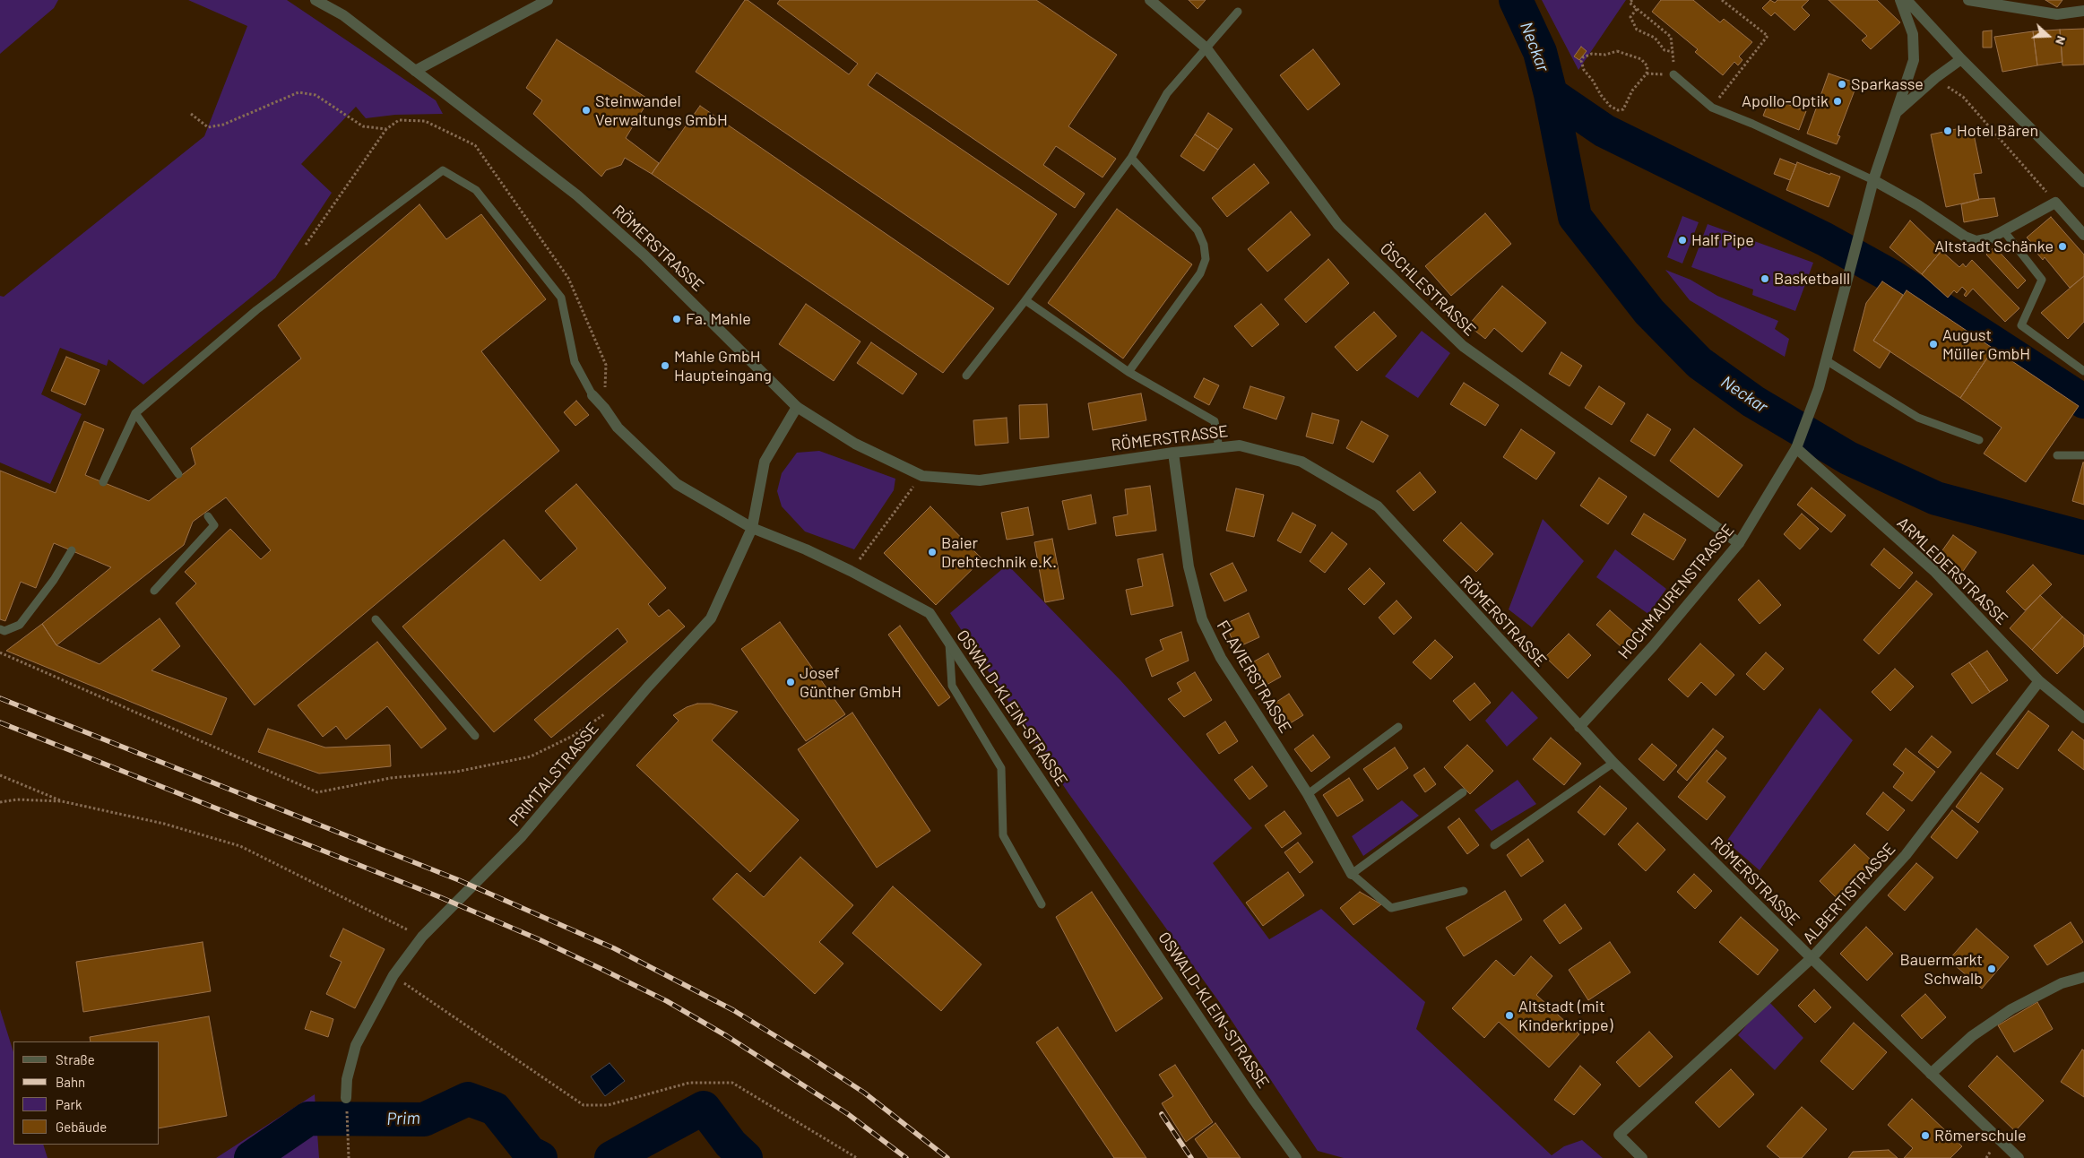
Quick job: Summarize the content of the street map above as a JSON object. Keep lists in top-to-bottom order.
{
  "streets": {
    "street": [
      "RÖMERSTRASSE",
      "ÖSCHLESTRASSE",
      "ARMLEDERSTRASSE",
      "HOCHMAURENSTRASSE",
      "FLAVIERSTRASSE",
      "OSWALD-KLEIN-STRASSE",
      "PRIMTALSTRASSE",
      "ALBERTISTRASSE"
    ]
  },
  "crossings": [
    ["RÖMERSTRASSE", "HOCHMAURENSTRASSE"],
    ["RÖMERSTRASSE", "FLAVIERSTRASSE"],
    ["RÖMERSTRASSE", "PRIMTALSTRASSE"],
    ["RÖMERSTRASSE", "ALBERTISTRASSE"],
    ["ÖSCHLESTRASSE", "HOCHMAURENSTRASSE"],
    ["ARMLEDERSTRASSE", "HOCHMAURENSTRASSE"],
    ["ARMLEDERSTRASSE", "ALBERTISTRASSE"],
    ["OSWALD-KLEIN-STRASSE", "PRIMTALSTRASSE"]
  ],
  "water": ["Neckar", "Prim"],
  "places": [
    "Sparkasse",
    "Apollo-Optik",
    "Steinwandel Verwaltungs GmbH",
    "Hotel Bären",
    "Half Pipe",
    "Altstadt Schänke",
    "Basketballl",
    "Fa. Mahle",
    "August Müller GmbH",
    "Mahle GmbH Haupteingang",
    "Baier Drehtechnik e.K.",
    "Josef Günther GmbH",
    "Bauermarkt Schwalb",
    "Altstadt (mit Kinderkrippe)",
    "Römerschule"
  ],
  "legend": [
    "Straße",
    "Bahn",
    "Park",
    "Gebäude"
  ],
  "north": "right"
}
